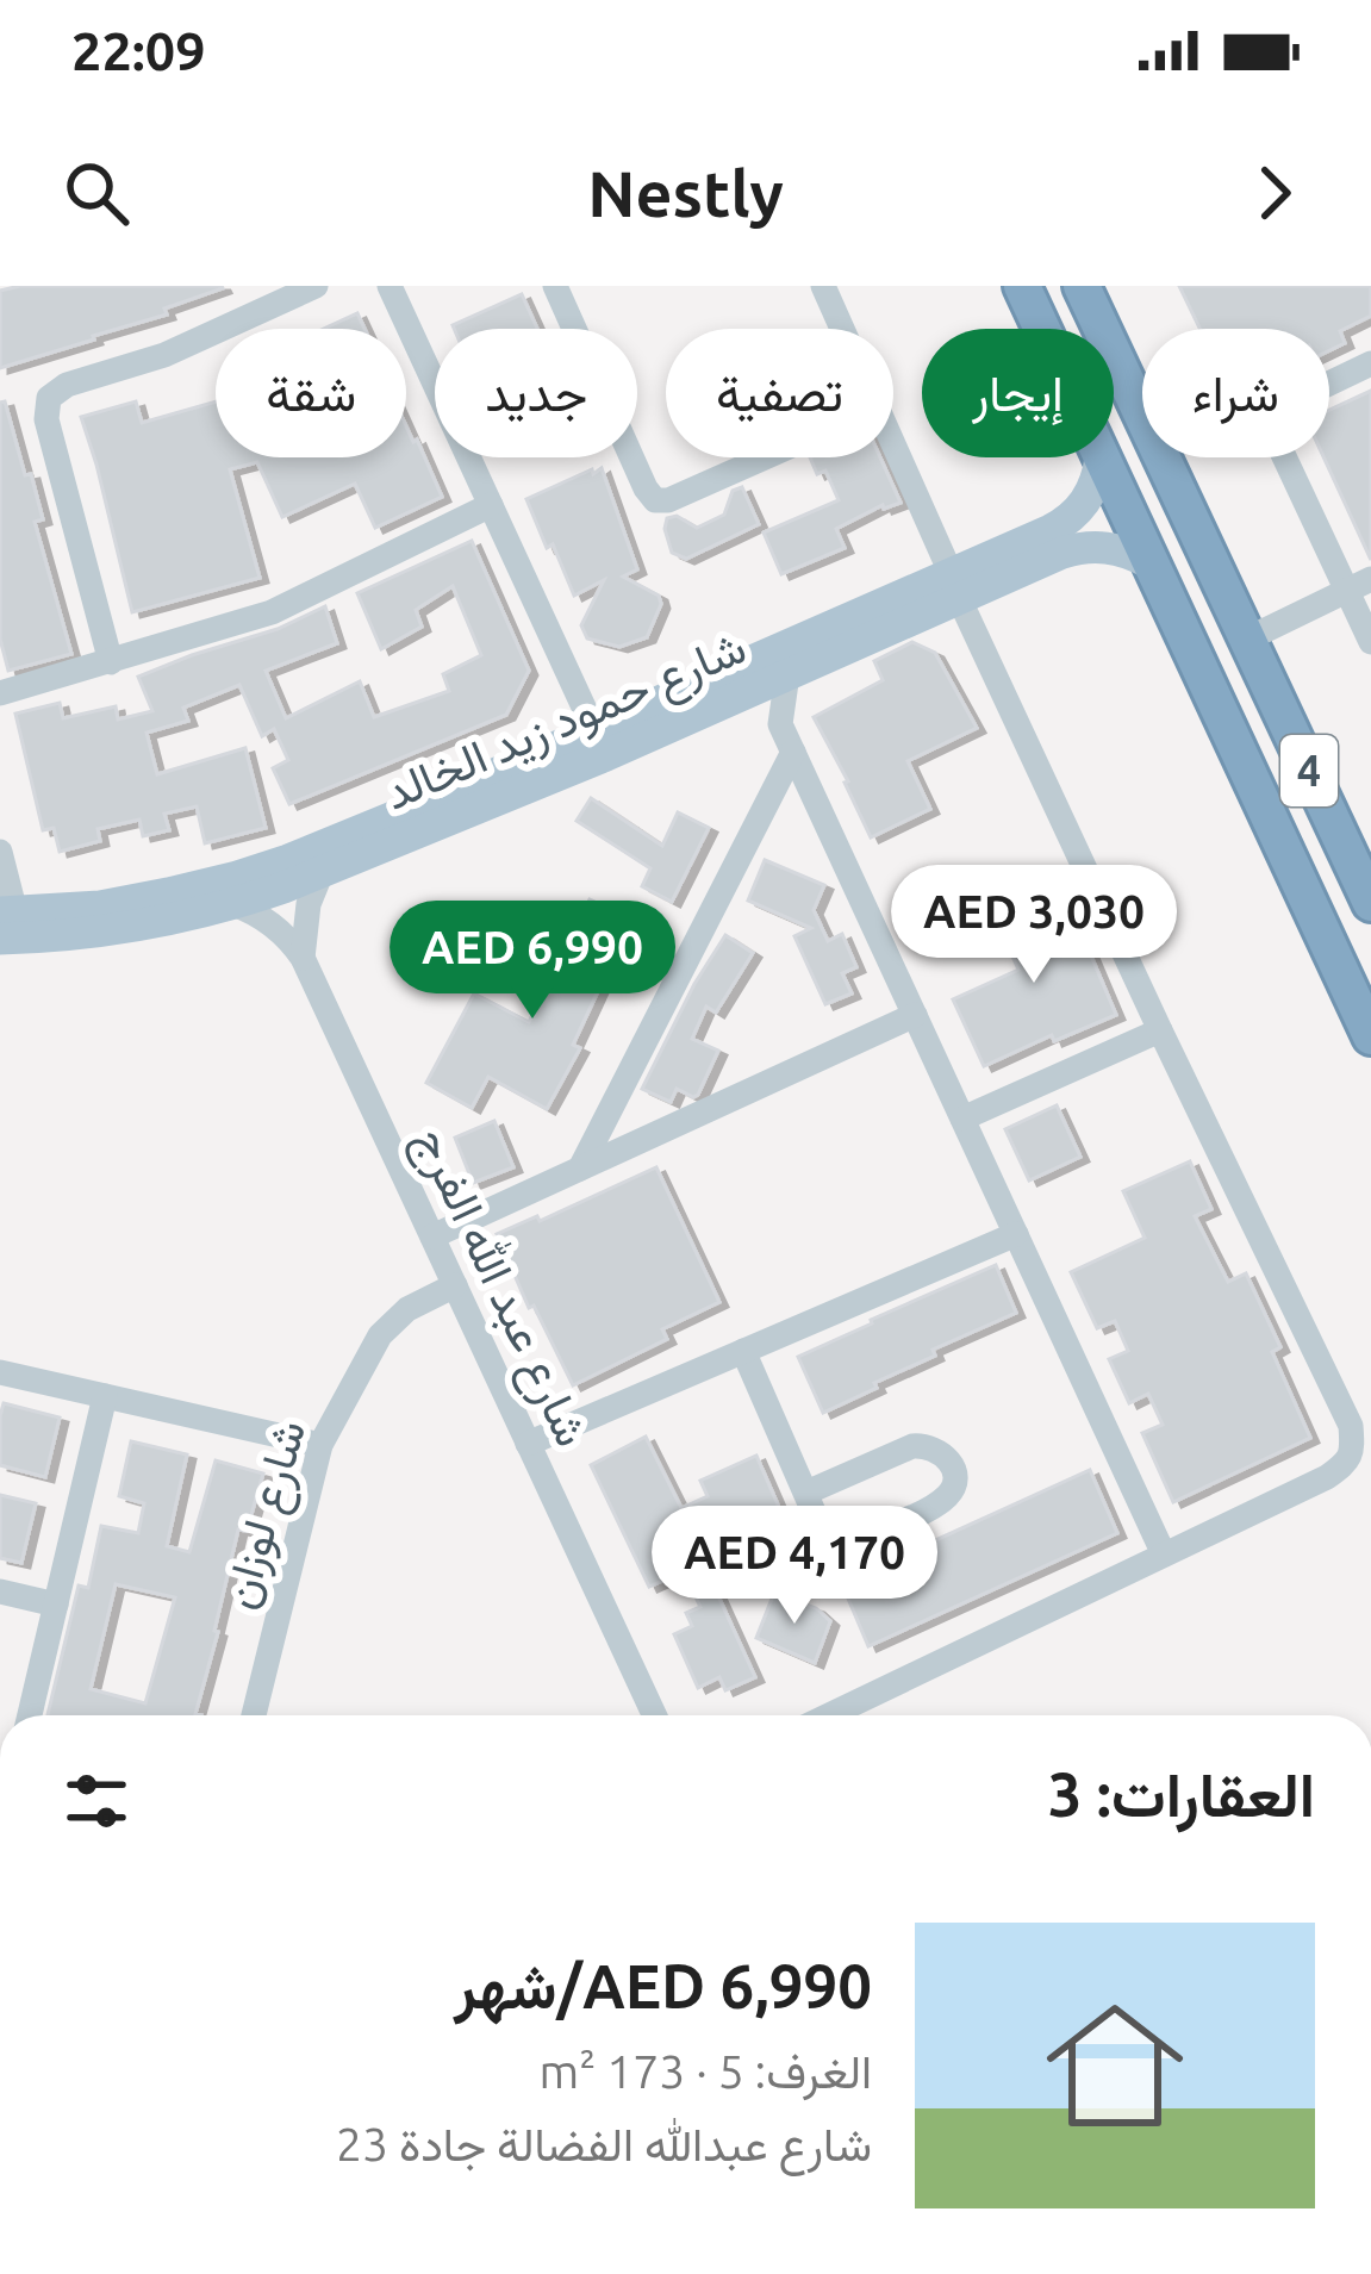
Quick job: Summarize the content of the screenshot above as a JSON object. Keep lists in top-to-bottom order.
{
  "streets": {
    "highway": ["4"],
    "main road": ["شارع حمود زيد الخالد"],
    "street": ["شارع عبد الله الفرج", "شارع لوزان"]
  },
  "crossings": [
    ["شارع حمود زيد الخالد", "4"],
    ["شارع حمود زيد الخالد", "شارع عبد الله الفرج"],
    ["شارع عبد الله الفرج", "شارع لوزان"]
  ],
  "page": {
    "status": "22:09",
    "header": "Nestly",
    "chip": [
      "شراء",
      "إيجار",
      "تصفية",
      "جديد",
      "شقة"
    ],
    "price": ["AED 3,030", "AED 6,990", "AED 4,170"],
    "heading": "العقارات: 3",
    "list": [
      {
        "name": "AED 6,990/شهر",
        "note": "الغرف: 5 · 173 m² · شارع عبدالله الفضالة جادة 23"
      }
    ]
  }
}
